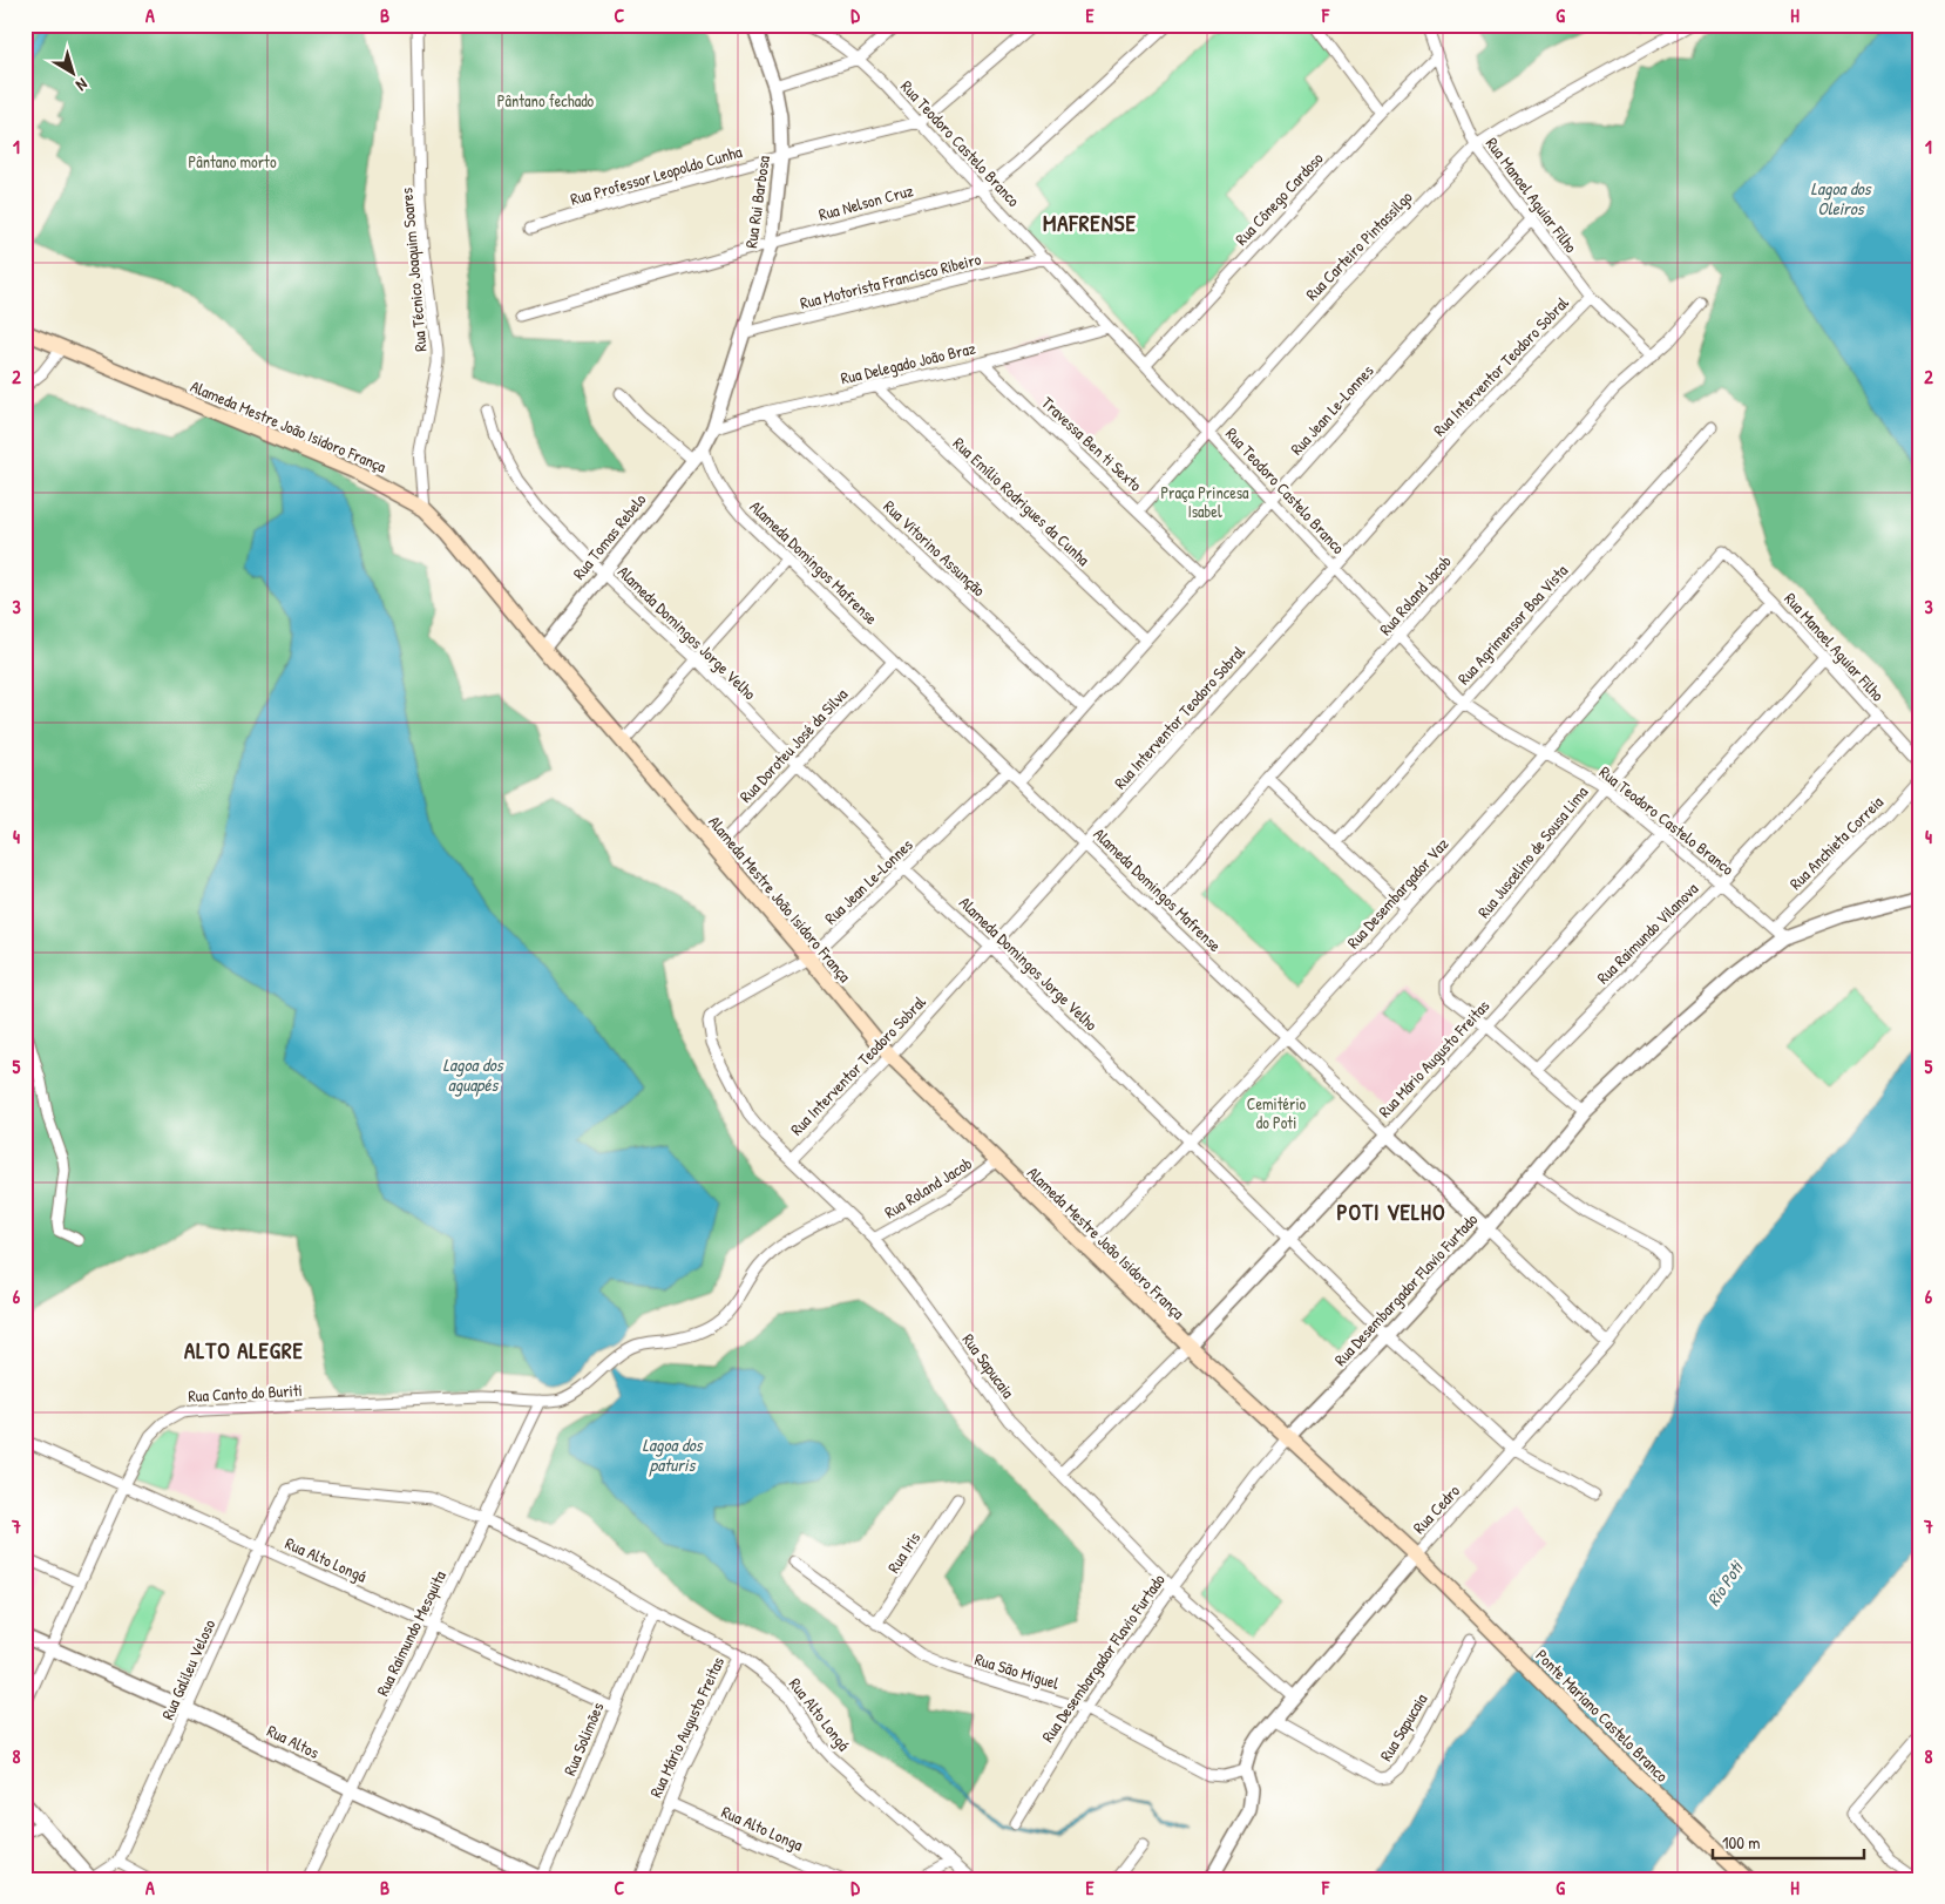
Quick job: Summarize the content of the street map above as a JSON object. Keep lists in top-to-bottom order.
{
  "streets": {
    "main road": ["Alameda Mestre João Isidoro França", "Ponte Mariano Castelo Branco"],
    "street": [
      "Rua Teodoro Castelo Branco",
      "Rua Professor Leopoldo Cunha",
      "Rua Manoel Aguiar Filho",
      "Rua Cônego Cardoso",
      "Rua Rui Barbosa",
      "Rua Nelson Cruz",
      "Rua Carteiro Pintassilgo",
      "Rua Técnico Joaquim Soares",
      "Rua Motorista Francisco Ribeiro",
      "Rua Delegado João Braz",
      "Rua Interventor Teodoro Sobral",
      "Rua Jean Le-Lonnes",
      "Travessa Ben ti Sexto",
      "Rua Emílio Rodrigues da Cunha",
      "Rua Tomas Rebelo",
      "Rua Vitorino Assunção",
      "Alameda Domingos Mafrense",
      "Rua Roland Jacob",
      "Rua Agrimensor Boa Vista",
      "Alameda Domingos Jorge Velho",
      "Rua Doroteu José da Silva",
      "Rua Anchieta Correia",
      "Rua Juscelino de Sousa Lima",
      "Rua Desembargador Vaz",
      "Rua Raimundo Vilanova",
      "Rua Mário Augusto Freitas",
      "Rua Desembargador Flavio Furtado",
      "Rua Sapucaia",
      "Rua Canto do Buriti",
      "Rua Cedro",
      "Rua Iris",
      "Rua Alto Longá",
      "Rua Raimundo Mesquita",
      "Rua Galileu Veloso",
      "Rua São Miguel",
      "Rua Solimões",
      "Rua Altos",
      "Rua Alto Longa"
    ]
  },
  "crossings": [
    ["Rua Teodoro Castelo Branco", "Rua Professor Leopoldo Cunha"],
    ["Rua Teodoro Castelo Branco", "Rua Cônego Cardoso"],
    ["Rua Teodoro Castelo Branco", "Rua Nelson Cruz"],
    ["Rua Teodoro Castelo Branco", "Rua Carteiro Pintassilgo"],
    ["Rua Teodoro Castelo Branco", "Rua Motorista Francisco Ribeiro"],
    ["Rua Teodoro Castelo Branco", "Rua Delegado João Braz"],
    ["Rua Teodoro Castelo Branco", "Rua Interventor Teodoro Sobral"],
    ["Rua Teodoro Castelo Branco", "Rua Jean Le-Lonnes"],
    ["Rua Teodoro Castelo Branco", "Rua Roland Jacob"],
    ["Rua Teodoro Castelo Branco", "Rua Agrimensor Boa Vista"],
    ["Rua Teodoro Castelo Branco", "Rua Anchieta Correia"],
    ["Rua Teodoro Castelo Branco", "Rua Juscelino de Sousa Lima"],
    ["Rua Teodoro Castelo Branco", "Rua Desembargador Vaz"],
    ["Rua Teodoro Castelo Branco", "Rua Raimundo Vilanova"],
    ["Rua Teodoro Castelo Branco", "Rua Mário Augusto Freitas"],
    ["Rua Teodoro Castelo Branco", "Rua Desembargador Flavio Furtado"],
    ["Rua Professor Leopoldo Cunha", "Rua Rui Barbosa"],
    ["Rua Manoel Aguiar Filho", "Rua Cônego Cardoso"],
    ["Rua Manoel Aguiar Filho", "Rua Carteiro Pintassilgo"],
    ["Rua Manoel Aguiar Filho", "Rua Interventor Teodoro Sobral"],
    ["Rua Manoel Aguiar Filho", "Rua Jean Le-Lonnes"],
    ["Rua Manoel Aguiar Filho", "Rua Roland Jacob"],
    ["Rua Manoel Aguiar Filho", "Rua Juscelino de Sousa Lima"],
    ["Rua Manoel Aguiar Filho", "Rua Desembargador Vaz"],
    ["Rua Manoel Aguiar Filho", "Rua Raimundo Vilanova"],
    ["Rua Manoel Aguiar Filho", "Rua Mário Augusto Freitas"],
    ["Rua Rui Barbosa", "Rua Nelson Cruz"],
    ["Rua Rui Barbosa", "Rua Motorista Francisco Ribeiro"],
    ["Rua Rui Barbosa", "Rua Delegado João Braz"],
    ["Rua Rui Barbosa", "Rua Tomas Rebelo"],
    ["Rua Rui Barbosa", "Alameda Domingos Mafrense"],
    ["Rua Carteiro Pintassilgo", "Travessa Ben ti Sexto"],
    ["Rua Técnico Joaquim Soares", "Alameda Mestre João Isidoro França"],
    ["Rua Delegado João Braz", "Travessa Ben ti Sexto"],
    ["Rua Delegado João Braz", "Rua Emílio Rodrigues da Cunha"],
    ["Rua Delegado João Braz", "Rua Vitorino Assunção"],
    ["Rua Interventor Teodoro Sobral", "Alameda Mestre João Isidoro França"],
    ["Rua Interventor Teodoro Sobral", "Alameda Domingos Mafrense"],
    ["Rua Interventor Teodoro Sobral", "Alameda Domingos Jorge Velho"],
    ["Rua Interventor Teodoro Sobral", "Rua Sapucaia"],
    ["Rua Jean Le-Lonnes", "Alameda Mestre João Isidoro França"],
    ["Rua Jean Le-Lonnes", "Travessa Ben ti Sexto"],
    ["Rua Jean Le-Lonnes", "Rua Emílio Rodrigues da Cunha"],
    ["Rua Jean Le-Lonnes", "Rua Vitorino Assunção"],
    ["Rua Jean Le-Lonnes", "Alameda Domingos Mafrense"],
    ["Rua Jean Le-Lonnes", "Alameda Domingos Jorge Velho"],
    ["Rua Jean Le-Lonnes", "Rua Sapucaia"],
    ["Alameda Mestre João Isidoro França", "Rua Tomas Rebelo"],
    ["Alameda Mestre João Isidoro França", "Rua Roland Jacob"],
    ["Alameda Mestre João Isidoro França", "Rua Doroteu José da Silva"],
    ["Alameda Mestre João Isidoro França", "Rua Desembargador Vaz"],
    ["Alameda Mestre João Isidoro França", "Rua Mário Augusto Freitas"],
    ["Alameda Mestre João Isidoro França", "Rua Desembargador Flavio Furtado"],
    ["Alameda Mestre João Isidoro França", "Rua Cedro"],
    ["Alameda Mestre João Isidoro França", "Ponte Mariano Castelo Branco"],
    ["Rua Tomas Rebelo", "Alameda Domingos Mafrense"],
    ["Rua Tomas Rebelo", "Alameda Domingos Jorge Velho"],
    ["Alameda Domingos Mafrense", "Rua Roland Jacob"],
    ["Alameda Domingos Mafrense", "Rua Doroteu José da Silva"],
    ["Alameda Domingos Mafrense", "Rua Desembargador Vaz"],
    ["Alameda Domingos Mafrense", "Rua Mário Augusto Freitas"],
    ["Alameda Domingos Mafrense", "Rua Desembargador Flavio Furtado"],
    ["Alameda Domingos Mafrense", "Rua Cedro"],
    ["Rua Roland Jacob", "Rua Sapucaia"],
    ["Alameda Domingos Jorge Velho", "Rua Doroteu José da Silva"],
    ["Alameda Domingos Jorge Velho", "Rua Desembargador Vaz"],
    ["Alameda Domingos Jorge Velho", "Rua Mário Augusto Freitas"],
    ["Alameda Domingos Jorge Velho", "Rua Desembargador Flavio Furtado"],
    ["Alameda Domingos Jorge Velho", "Rua Cedro"],
    ["Rua Anchieta Correia", "Rua Desembargador Flavio Furtado"],
    ["Rua Juscelino de Sousa Lima", "Rua Mário Augusto Freitas"],
    ["Rua Mário Augusto Freitas", "Rua Sapucaia"],
    ["Rua Mário Augusto Freitas", "Rua Alto Longá"],
    ["Rua Mário Augusto Freitas", "Rua Alto Longa"],
    ["Rua Desembargador Flavio Furtado", "Rua Sapucaia"],
    ["Rua Desembargador Flavio Furtado", "Rua Cedro"],
    ["Rua Desembargador Flavio Furtado", "Rua São Miguel"],
    ["Rua Sapucaia", "Rua Cedro"],
    ["Rua Canto do Buriti", "Rua Alto Longá"],
    ["Rua Canto do Buriti", "Rua Raimundo Mesquita"],
    ["Rua Canto do Buriti", "Rua Altos"],
    ["Rua Cedro", "Rua São Miguel"],
    ["Rua Iris", "Rua São Miguel"],
    ["Rua Alto Longá", "Rua Raimundo Mesquita"],
    ["Rua Alto Longá", "Rua Galileu Veloso"],
    ["Rua Alto Longá", "Rua Solimões"],
    ["Rua Raimundo Mesquita", "Rua Altos"],
    ["Rua Galileu Veloso", "Rua Altos"],
    ["Rua Solimões", "Rua Altos"]
  ],
  "districts": ["MAFRENSE", "POTI VELHO", "ALTO ALEGRE"],
  "water": [
    "Lagoa dos Oleiros",
    "Lagoa dos aguapés",
    "Lagoa dos paturis",
    "Rio Poti"
  ],
  "parks": [
    "Pântano fechado",
    "Pântano morto",
    "Praça Princesa Isabel",
    "Cemitério do Poti"
  ],
  "scale_bar": "100 m",
  "north": "bottom right",
  "grid": {
    "columns": [
      "A",
      "B",
      "C",
      "D",
      "E",
      "F",
      "G",
      "H"
    ],
    "rows": [
      "1",
      "2",
      "3",
      "4",
      "5",
      "6",
      "7",
      "8"
    ]
  }
}
